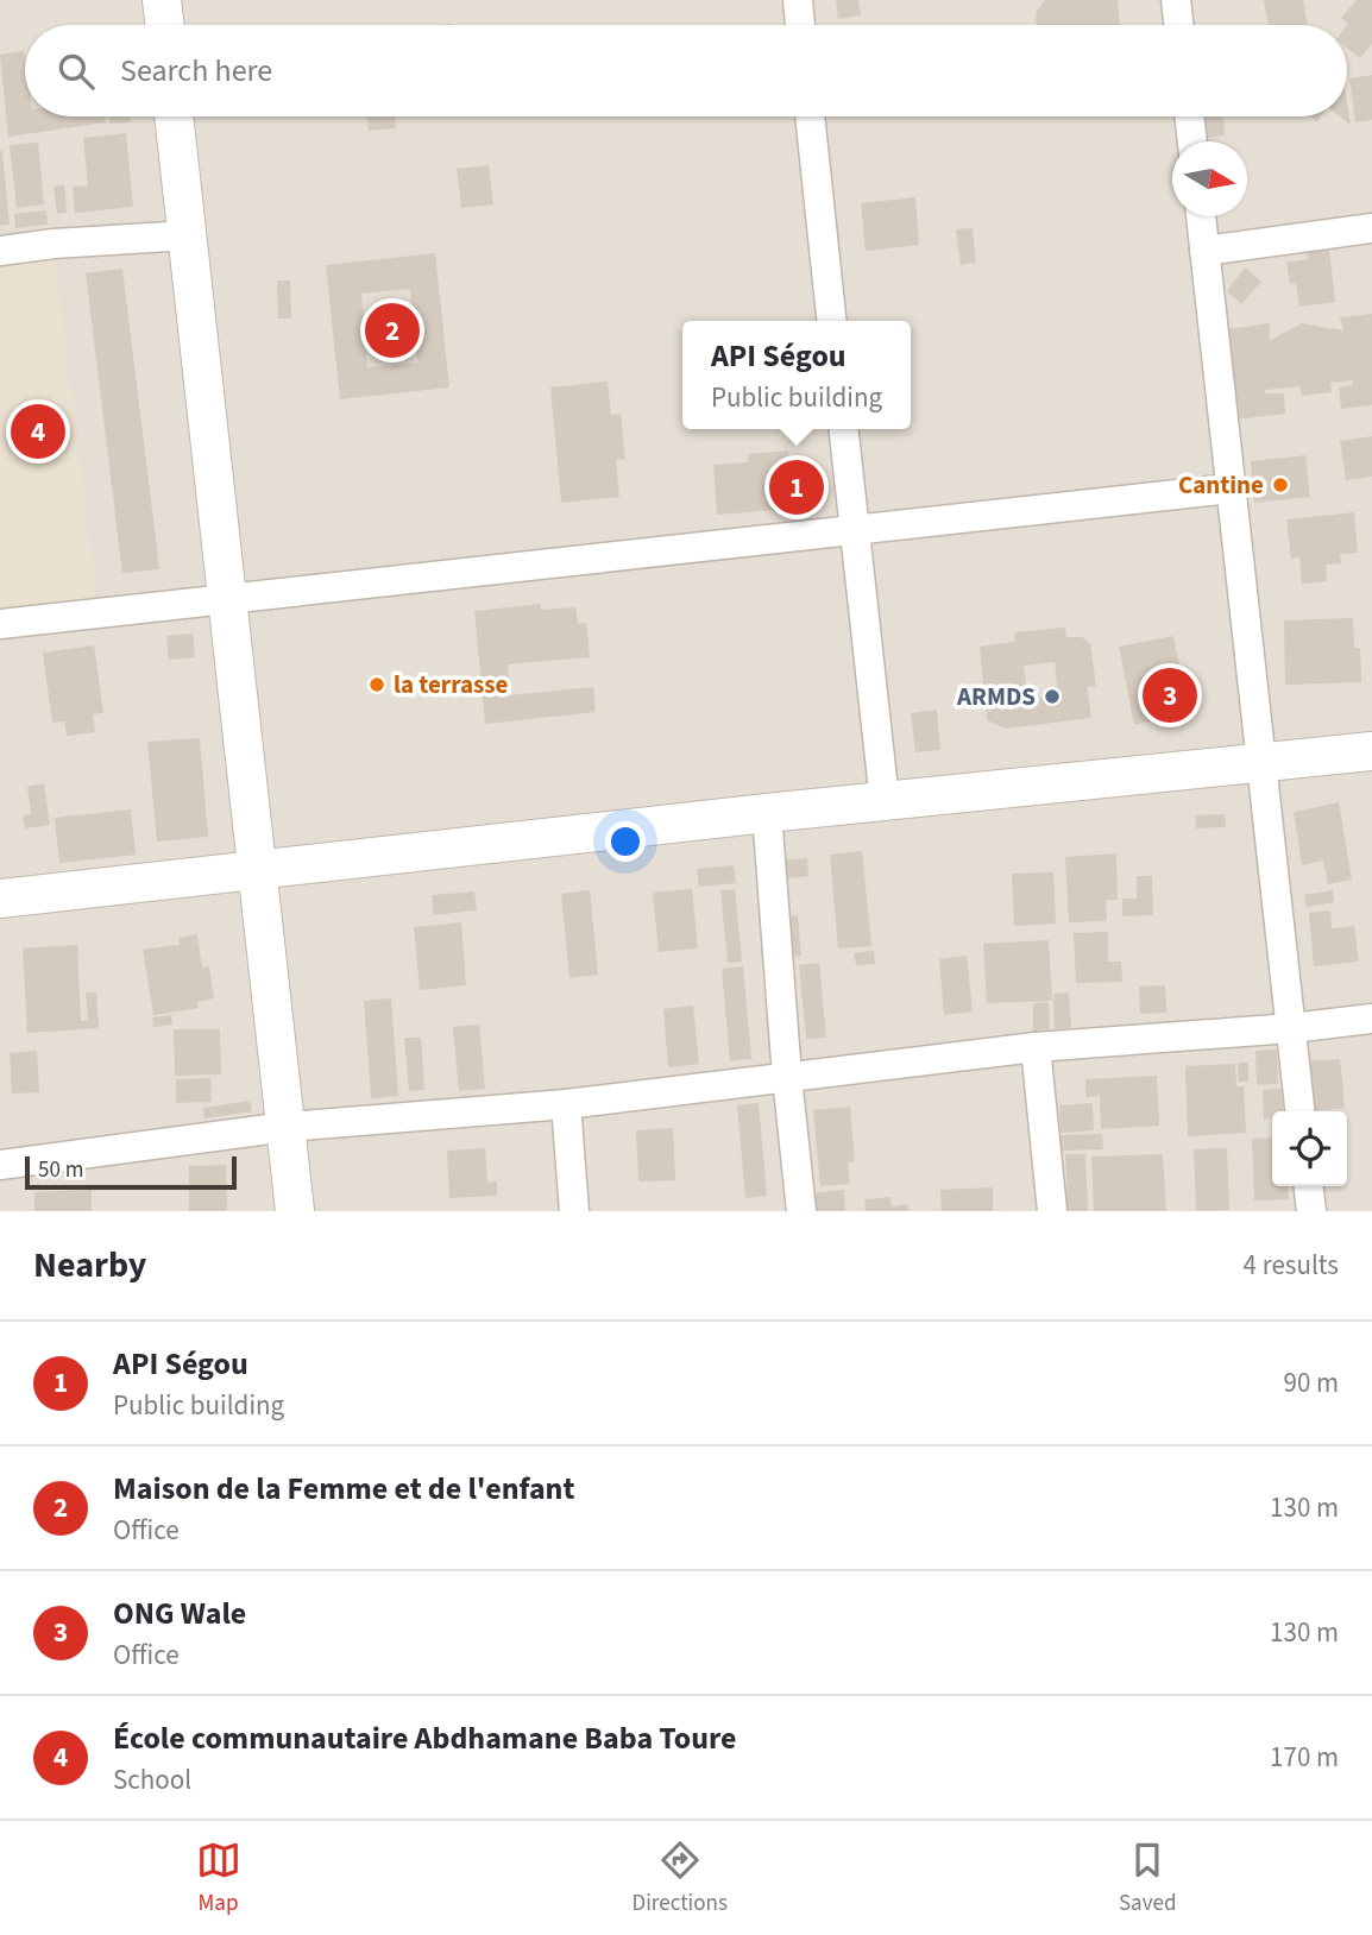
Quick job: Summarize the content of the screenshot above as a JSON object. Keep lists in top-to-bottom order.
{
  "places": ["Cantine", "la terrasse", "ARMDS"],
  "scale_bar": "50 m",
  "north": "right",
  "page": {
    "search": "Search here",
    "pins": [
      "2",
      "4",
      "1",
      "3"
    ],
    "popup": ["API Ségou", "Public building"],
    "scale": "50 m",
    "heading": ["Nearby", "4 results"],
    "list": [
      {
        "mark": "1",
        "name": "API Ségou",
        "note": "Public building",
        "value": "90 m"
      },
      {
        "mark": "2",
        "name": "Maison de la Femme et de l'enfant",
        "note": "Office",
        "value": "130 m"
      },
      {
        "mark": "3",
        "name": "ONG Wale",
        "note": "Office",
        "value": "130 m"
      },
      {
        "mark": "4",
        "name": "École communautaire Abdhamane Baba Toure",
        "note": "School",
        "value": "170 m"
      }
    ],
    "nav": ["Map", "Directions", "Saved"]
  }
}
